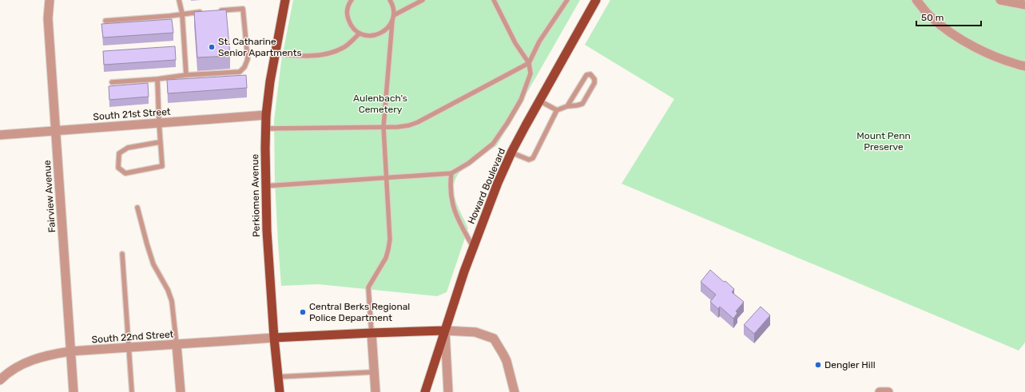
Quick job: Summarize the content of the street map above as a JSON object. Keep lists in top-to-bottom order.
{
  "streets": {
    "main road": ["Howard Boulevard", "Perkiomen Avenue"],
    "street": ["South 21st Street", "Fairview Avenue", "South 22nd Street"]
  },
  "crossings": [
    ["South 21st Street", "Perkiomen Avenue"],
    ["South 21st Street", "Fairview Avenue"],
    ["Perkiomen Avenue", "South 22nd Street"],
    ["Fairview Avenue", "South 22nd Street"]
  ],
  "parks": ["Aulenbach's Cemetery", "Mount Penn Preserve"],
  "places": ["St. Catharine Senior Apartments", "Central Berks Regional Police Department", "Dengler Hill"],
  "scale_bar": "50 m"
}
